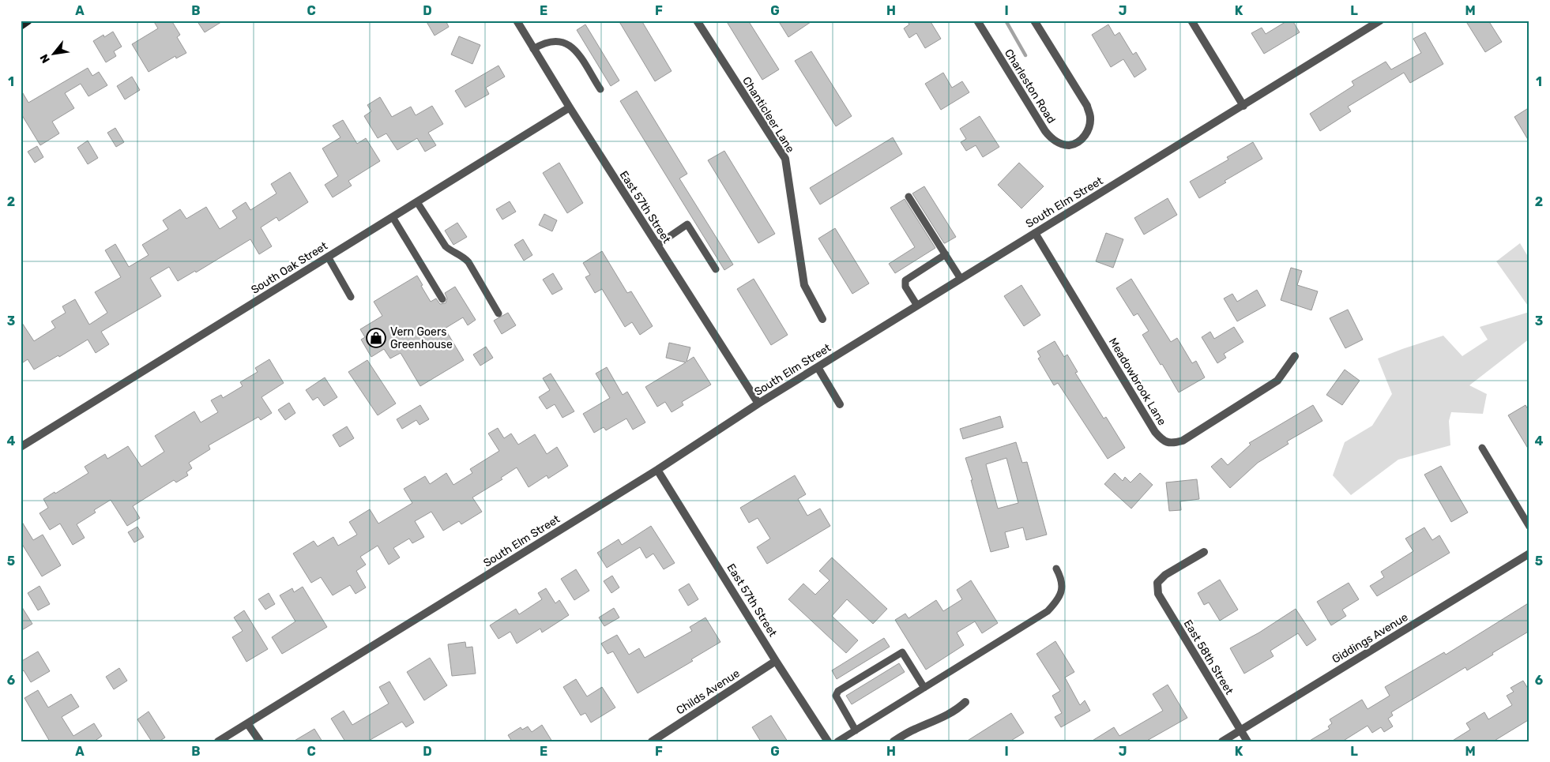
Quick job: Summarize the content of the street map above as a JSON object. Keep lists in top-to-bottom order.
{
  "streets": {
    "street": [
      "Charleston Road",
      "Chanticleer Lane",
      "South Elm Street",
      "East 57th Street",
      "South Oak Street",
      "Meadowbrook Lane",
      "Giddings Avenue",
      "East 58th Street",
      "Childs Avenue"
    ]
  },
  "crossings": [
    ["South Elm Street", "East 57th Street"],
    ["South Elm Street", "Meadowbrook Lane"],
    ["East 57th Street", "South Oak Street"],
    ["East 57th Street", "Childs Avenue"],
    ["Giddings Avenue", "East 58th Street"]
  ],
  "places": {
    "shop": ["Vern Goers Greenhouse"]
  },
  "north": "bottom left",
  "grid": {
    "columns": [
      "A",
      "B",
      "C",
      "D",
      "E",
      "F",
      "G",
      "H",
      "I",
      "J",
      "K",
      "L",
      "M"
    ],
    "rows": [
      "1",
      "2",
      "3",
      "4",
      "5",
      "6"
    ]
  }
}
